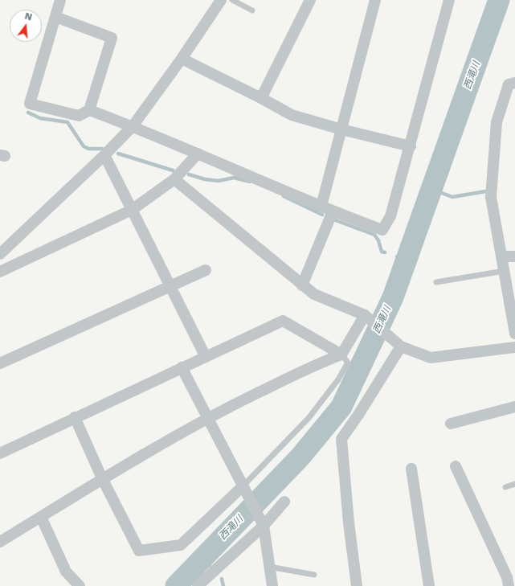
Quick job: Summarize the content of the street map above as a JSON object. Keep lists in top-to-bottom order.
{
  "water": ["西滝川"],
  "north": "top"
}
